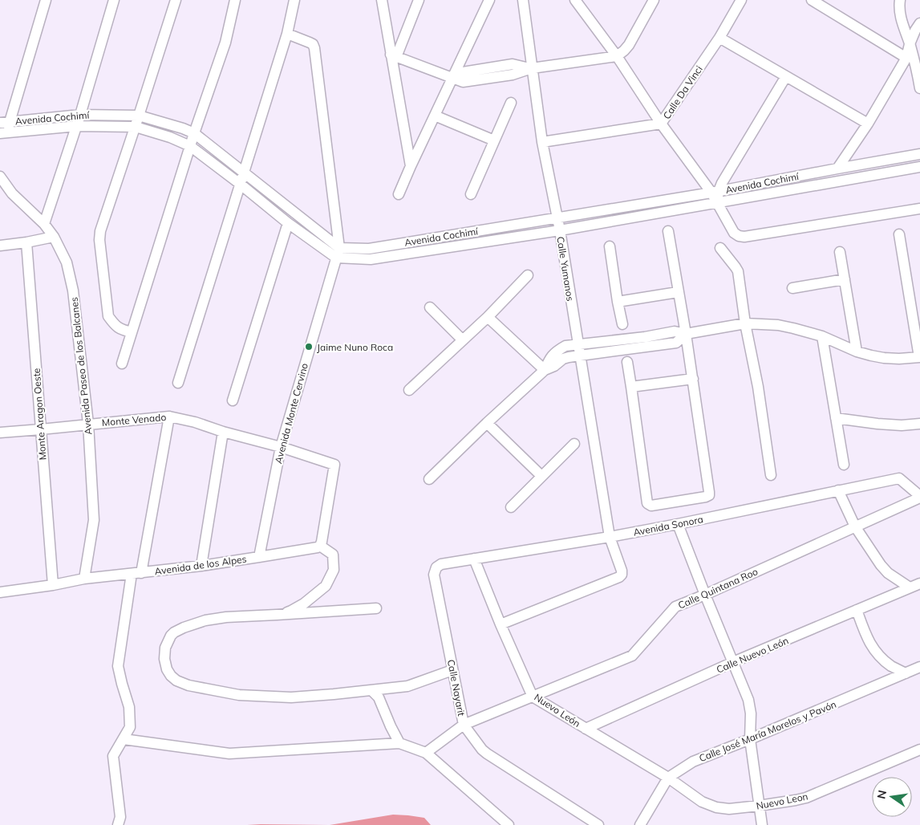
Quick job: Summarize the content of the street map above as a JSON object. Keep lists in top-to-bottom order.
{
  "streets": {
    "street": [
      "Calle Da Vinci",
      "Avenida Cochimí",
      "Calle Yumanos",
      "Avenida Paseo de los Balcanes",
      "Avenida Monte Cervino",
      "Monte Aragon Oeste",
      "Monte Venado",
      "Avenida Sonora",
      "Avenida de los Alpes",
      "Calle Quintana Roo",
      "Calle Nuevo León",
      "Calle Nayarit",
      "Nuevo León",
      "Calle José María Morelos y Pavón",
      "Nuevo Leon"
    ]
  },
  "crossings": [
    ["Calle Da Vinci", "Calle Yumanos"],
    ["Avenida Cochimí", "Calle Yumanos"],
    ["Avenida Cochimí", "Avenida Monte Cervino"],
    ["Calle Yumanos", "Avenida Sonora"],
    ["Calle Yumanos", "Nuevo León"],
    ["Avenida Paseo de los Balcanes", "Monte Venado"],
    ["Avenida Paseo de los Balcanes", "Avenida de los Alpes"],
    ["Avenida Monte Cervino", "Monte Venado"],
    ["Avenida Monte Cervino", "Avenida de los Alpes"],
    ["Monte Aragon Oeste", "Monte Venado"],
    ["Monte Aragon Oeste", "Avenida de los Alpes"],
    ["Monte Venado", "Avenida de los Alpes"],
    ["Avenida Sonora", "Calle Quintana Roo"],
    ["Avenida Sonora", "Calle Nayarit"],
    ["Avenida Sonora", "Nuevo León"],
    ["Calle Quintana Roo", "Calle Nayarit"],
    ["Calle Quintana Roo", "Nuevo León"],
    ["Calle Nuevo León", "Nuevo León"],
    ["Nuevo León", "Calle José María Morelos y Pavón"],
    ["Nuevo León", "Nuevo Leon"],
    ["Calle José María Morelos y Pavón", "Nuevo Leon"]
  ],
  "places": ["Jaime Nuno Roca"],
  "north": "left"
}
